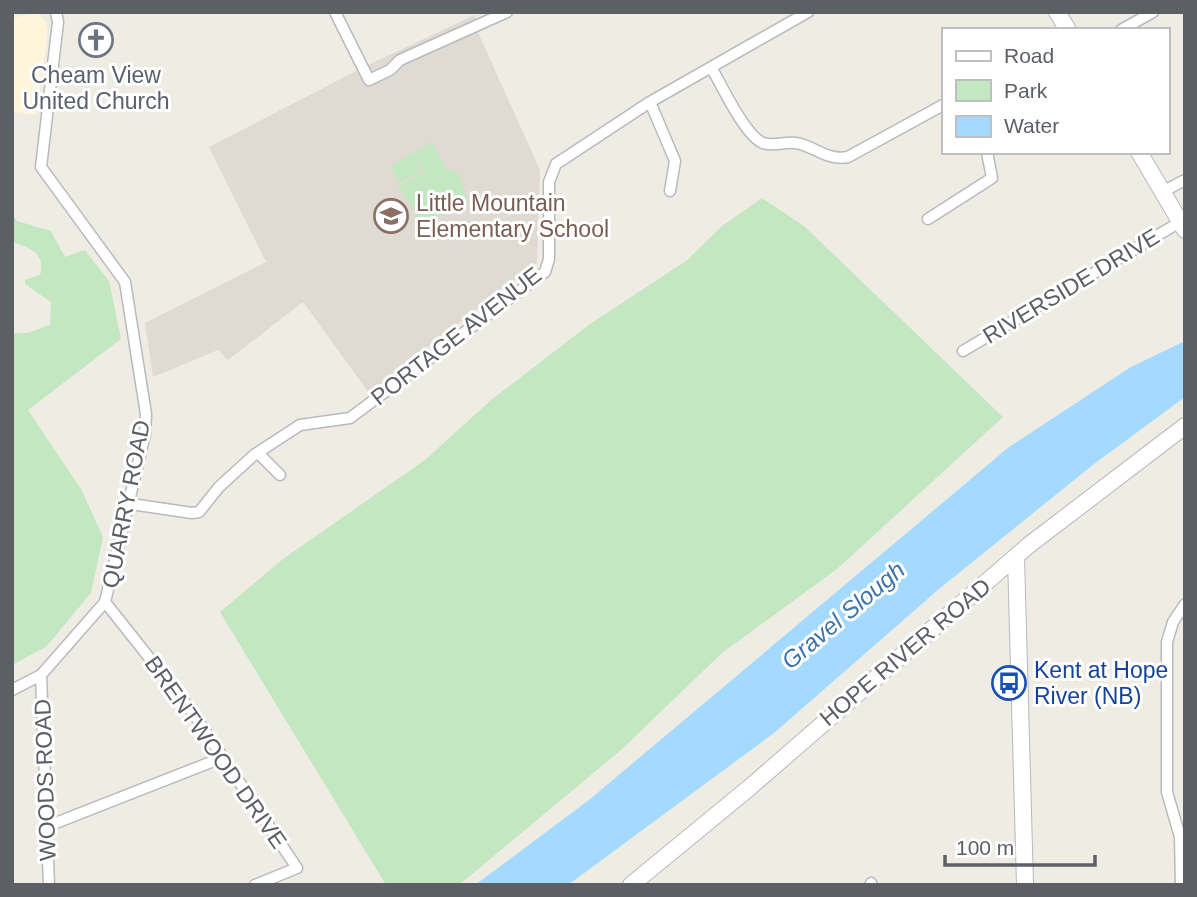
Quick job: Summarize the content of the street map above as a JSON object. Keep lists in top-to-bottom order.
{
  "streets": {
    "street": [
      "RIVERSIDE DRIVE",
      "PORTAGE AVENUE",
      "QUARRY ROAD",
      "HOPE RIVER ROAD",
      "BRENTWOOD DRIVE",
      "WOODS ROAD"
    ]
  },
  "crossings": [
    ["PORTAGE AVENUE", "QUARRY ROAD"],
    ["QUARRY ROAD", "BRENTWOOD DRIVE"],
    ["QUARRY ROAD", "WOODS ROAD"]
  ],
  "water": ["Gravel Slough"],
  "places": {
    "church": ["Cheam View United Church"],
    "school or university": ["Little Mountain Elementary School"],
    "bus stop": ["Kent at Hope River (NB)"]
  },
  "legend": ["Road", "Park", "Water"],
  "scale_bar": "100 m"
}
